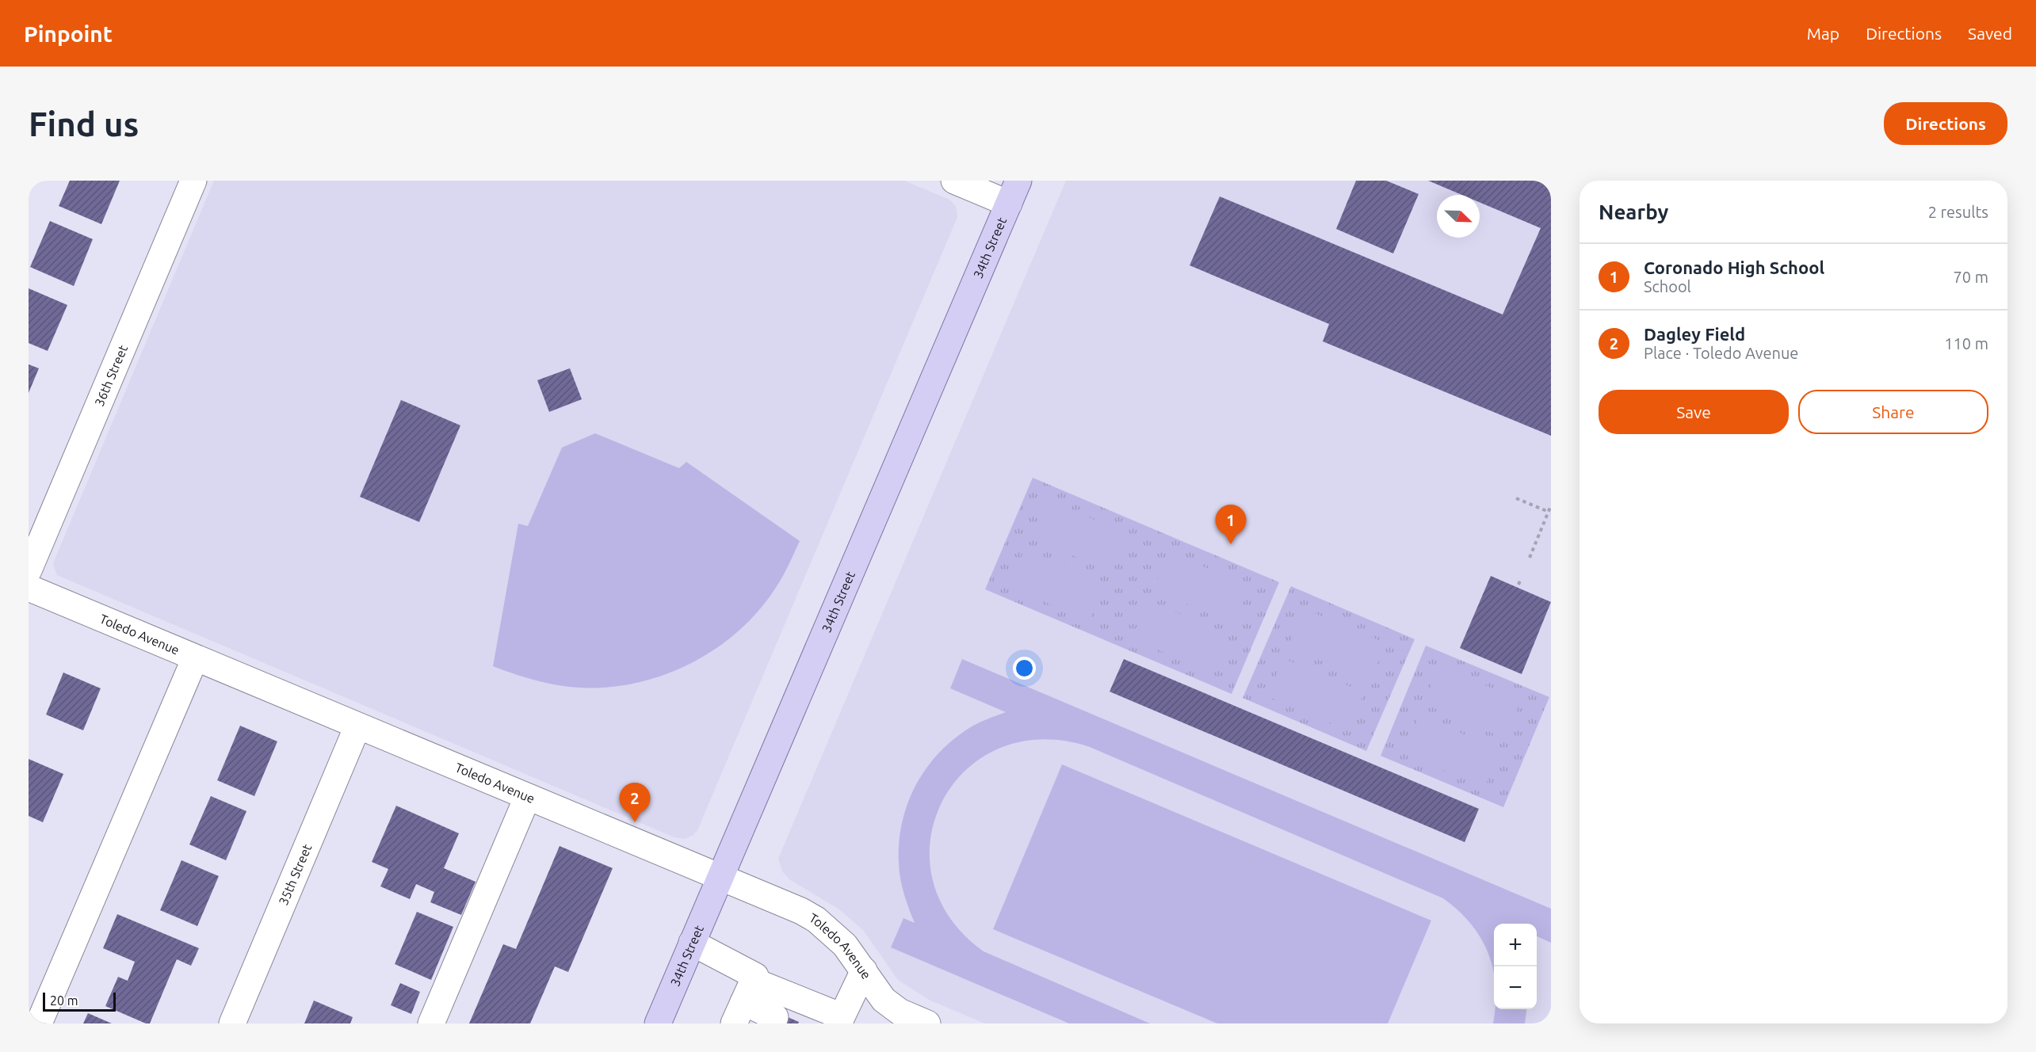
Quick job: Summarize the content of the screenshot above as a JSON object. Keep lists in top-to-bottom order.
{
  "streets": {
    "main road": ["34th Street"],
    "street": ["36th Street", "Toledo Avenue", "35th Street"]
  },
  "crossings": [
    ["34th Street", "Toledo Avenue"],
    ["Toledo Avenue", "35th Street"]
  ],
  "scale_bar": "20 m",
  "north": "bottom right",
  "page": {
    "header": "Pinpoint",
    "nav": ["Map", "Directions", "Saved"],
    "buttons": [
      "Directions",
      ["Save", "Share"]
    ],
    "title": "Find us",
    "heading": ["Nearby", "2 results"],
    "list": [
      {
        "mark": "1",
        "name": "Coronado High School",
        "note": "School",
        "value": "70 m"
      },
      {
        "mark": "2",
        "name": "Dagley Field",
        "note": "Place · Toledo Avenue",
        "value": "110 m"
      }
    ],
    "pins": ["1", "2"],
    "map_buttons": ["+", "−"],
    "scale": "20 m"
  }
}
